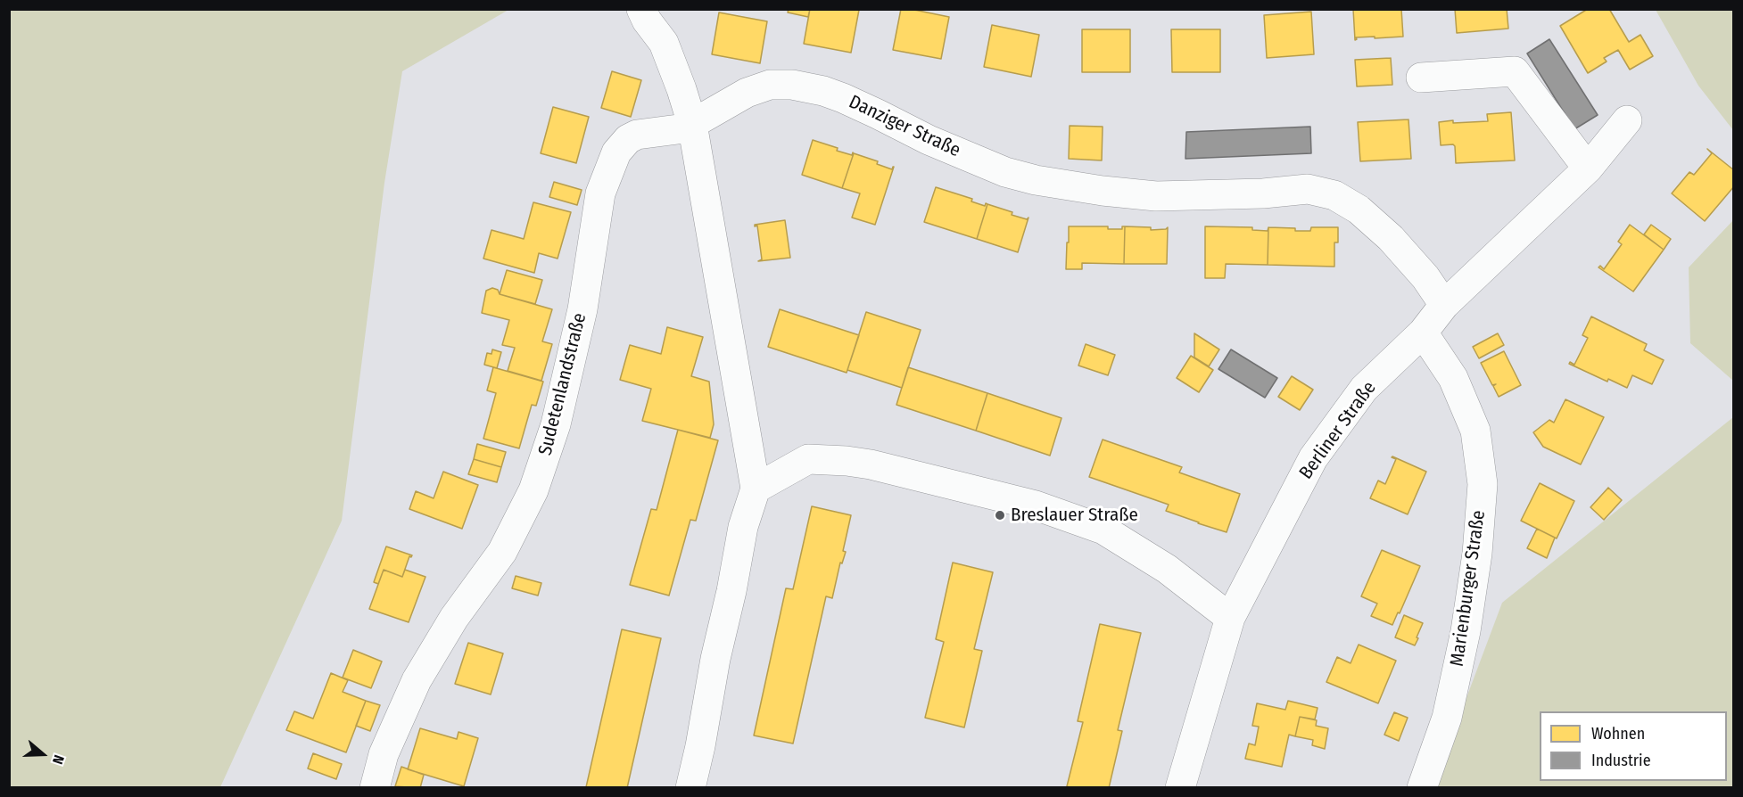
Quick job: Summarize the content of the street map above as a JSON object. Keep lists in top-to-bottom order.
{
  "streets": {
    "street": [
      "Danziger Straße",
      "Sudetenlandstraße",
      "Berliner Straße",
      "Marienburger Straße"
    ]
  },
  "crossings": [
    ["Danziger Straße", "Sudetenlandstraße"],
    ["Danziger Straße", "Berliner Straße"],
    ["Berliner Straße", "Marienburger Straße"]
  ],
  "places": ["Breslauer Straße"],
  "legend": ["Wohnen", "Industrie"],
  "north": "right"
}
